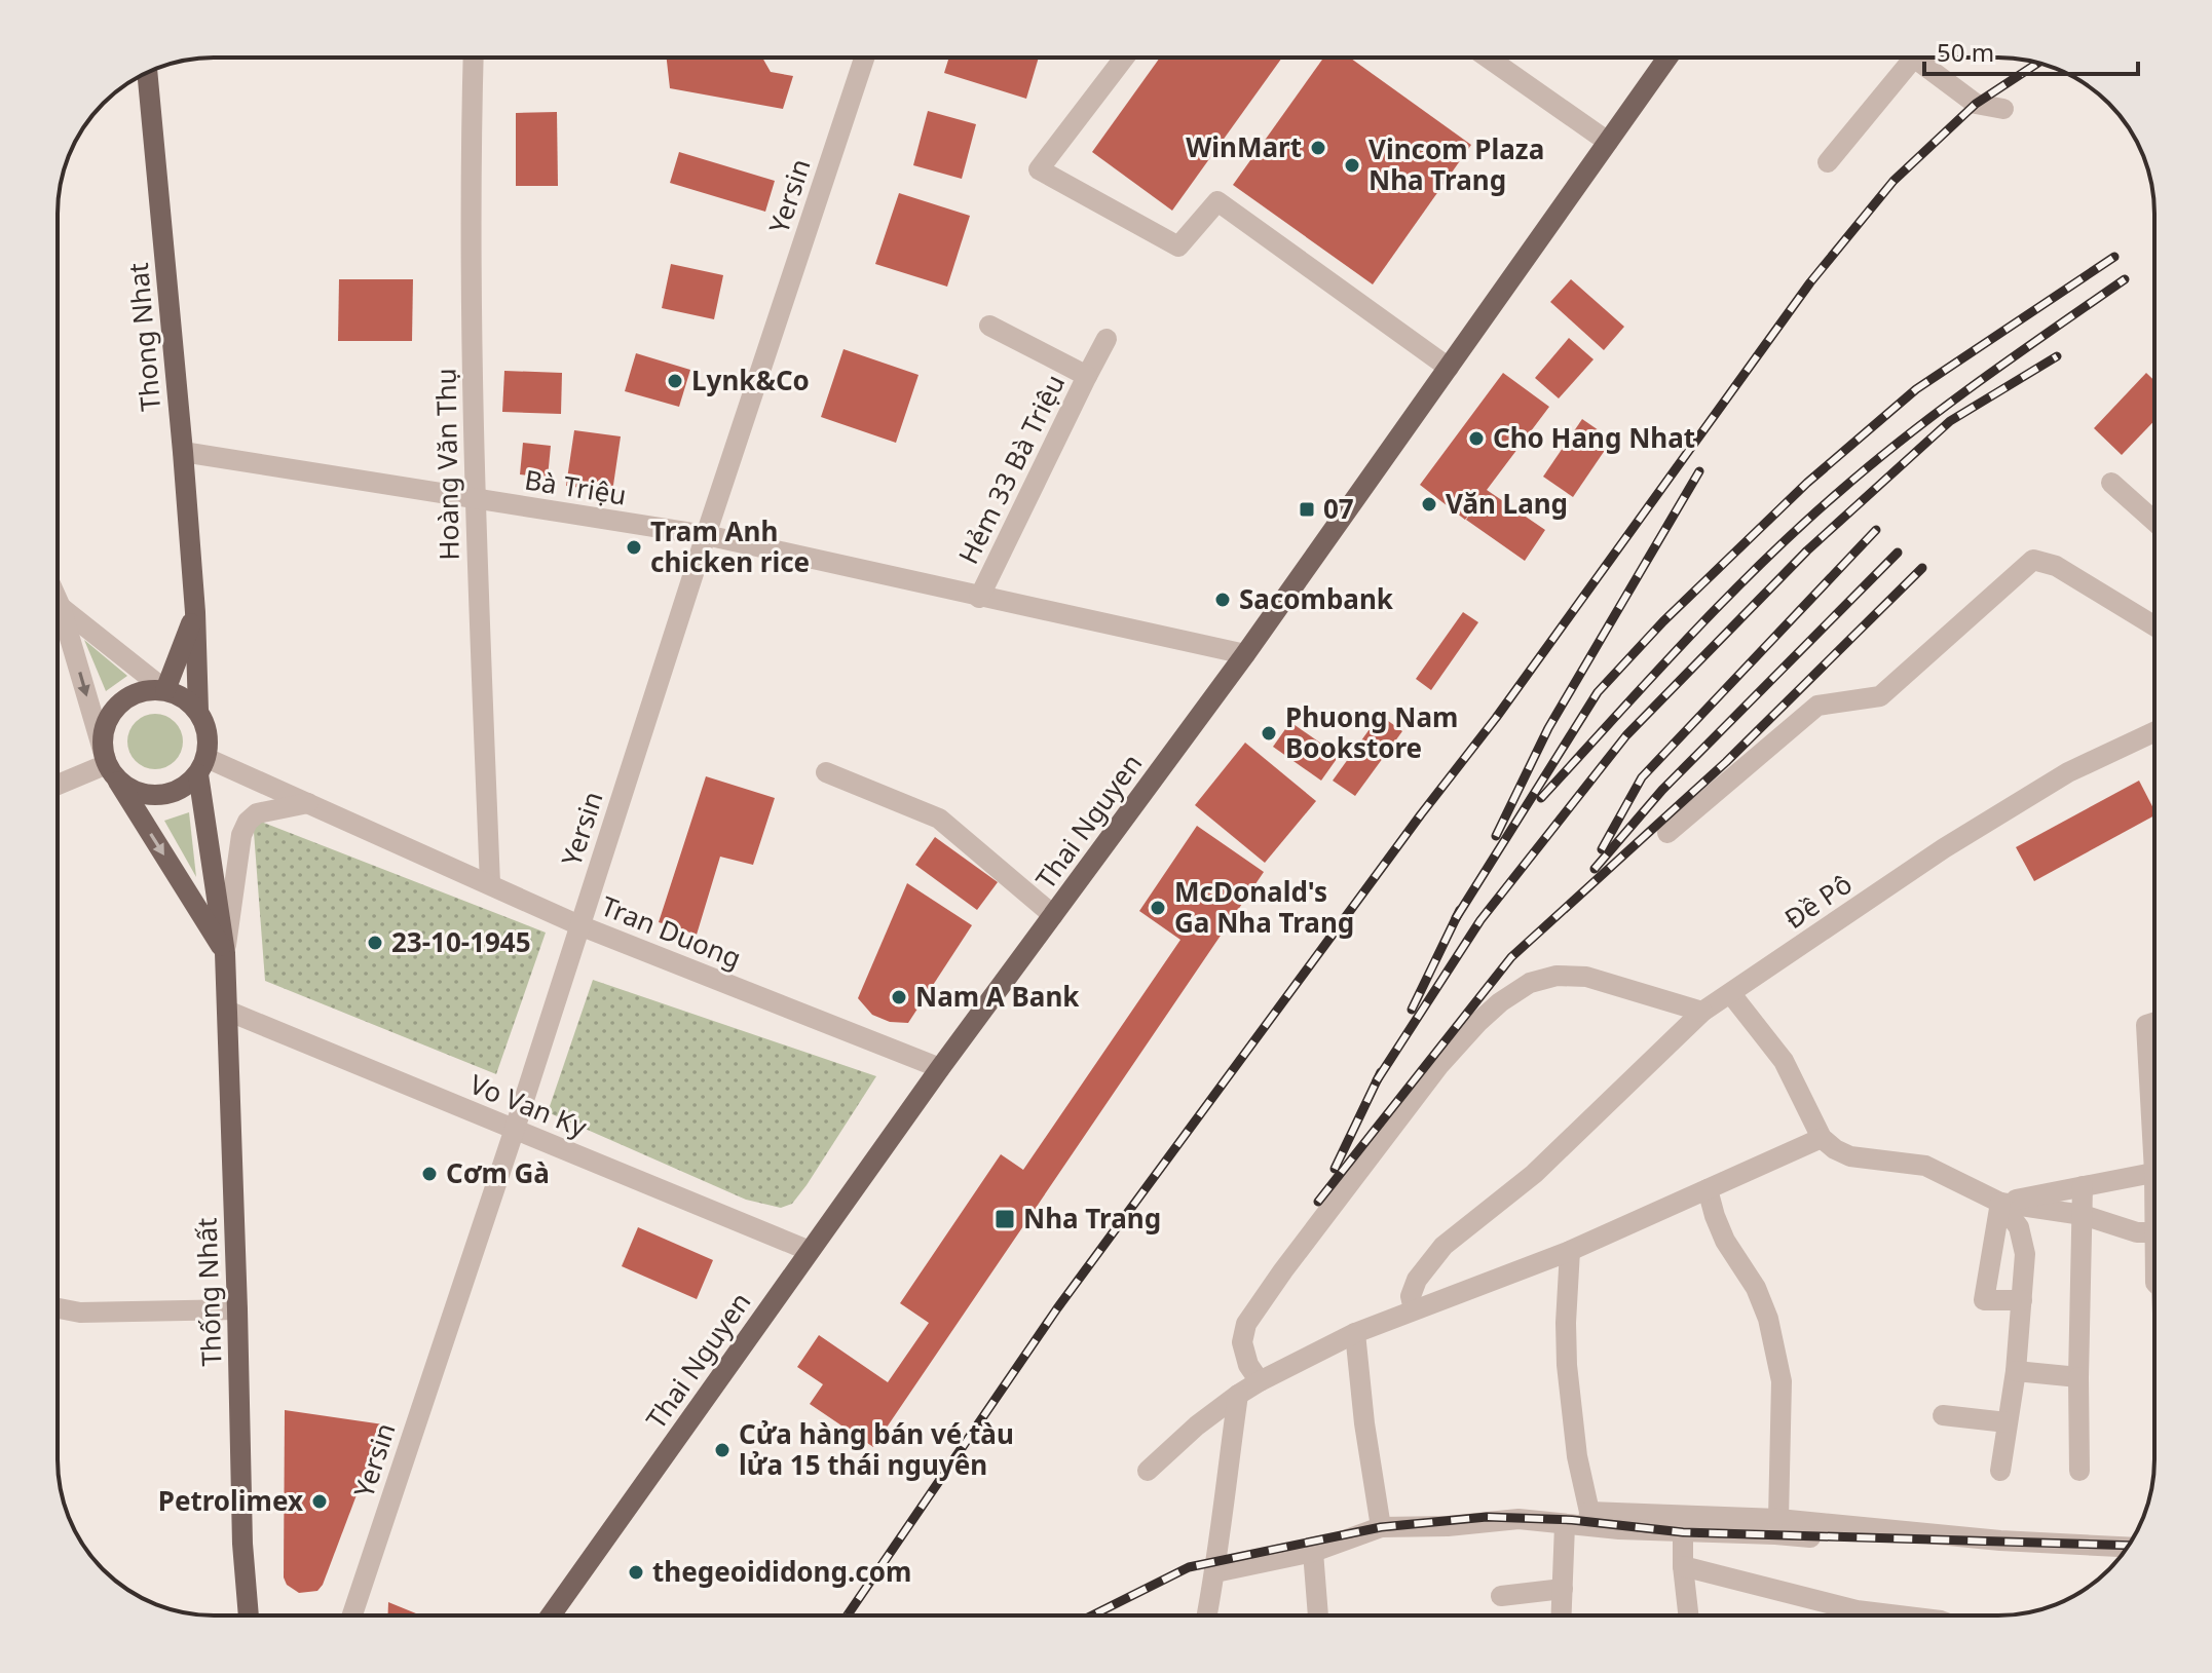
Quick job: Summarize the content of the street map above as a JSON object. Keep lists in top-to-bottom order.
{
  "streets": {
    "main road": ["Thong Nhat", "Thai Nguyen", "Thống Nhất"],
    "street": [
      "Yersin",
      "Hoàng Văn Thụ",
      "Hẻm 33 Bà Triệu",
      "Bà Triệu",
      "Đề Pô",
      "Tran Duong",
      "Vo Van Ky"
    ]
  },
  "crossings": [
    ["Yersin", "Bà Triệu"],
    ["Yersin", "Tran Duong"],
    ["Yersin", "Vo Van Ky"],
    ["Thong Nhat", "Bà Triệu"],
    ["Thong Nhat", "Thống Nhất"],
    ["Hoàng Văn Thụ", "Bà Triệu"],
    ["Hoàng Văn Thụ", "Tran Duong"],
    ["Hẻm 33 Bà Triệu", "Bà Triệu"],
    ["Bà Triệu", "Thai Nguyen"],
    ["Thai Nguyen", "Tran Duong"],
    ["Thai Nguyen", "Vo Van Ky"],
    ["Tran Duong", "Thống Nhất"],
    ["Vo Van Ky", "Thống Nhất"]
  ],
  "places": {
    "other": [
      "WinMart",
      "Vincom Plaza Nha Trang",
      "Lynk&Co",
      "Cho Hang Nhat",
      "Văn Lang",
      "Tram Anh chicken rice",
      "Sacombank",
      "Phuong Nam Bookstore",
      "McDonald's Ga Nha Trang",
      "23-10-1945",
      "Nam A Bank",
      "Cơm Gà",
      "Cửa hàng bán vé tàu lửa 15 thái nguyên",
      "Petrolimex",
      "thegeoididong.com"
    ],
    "transit": ["07", "Nha Trang"]
  },
  "scale_bar": "50 m"
}
